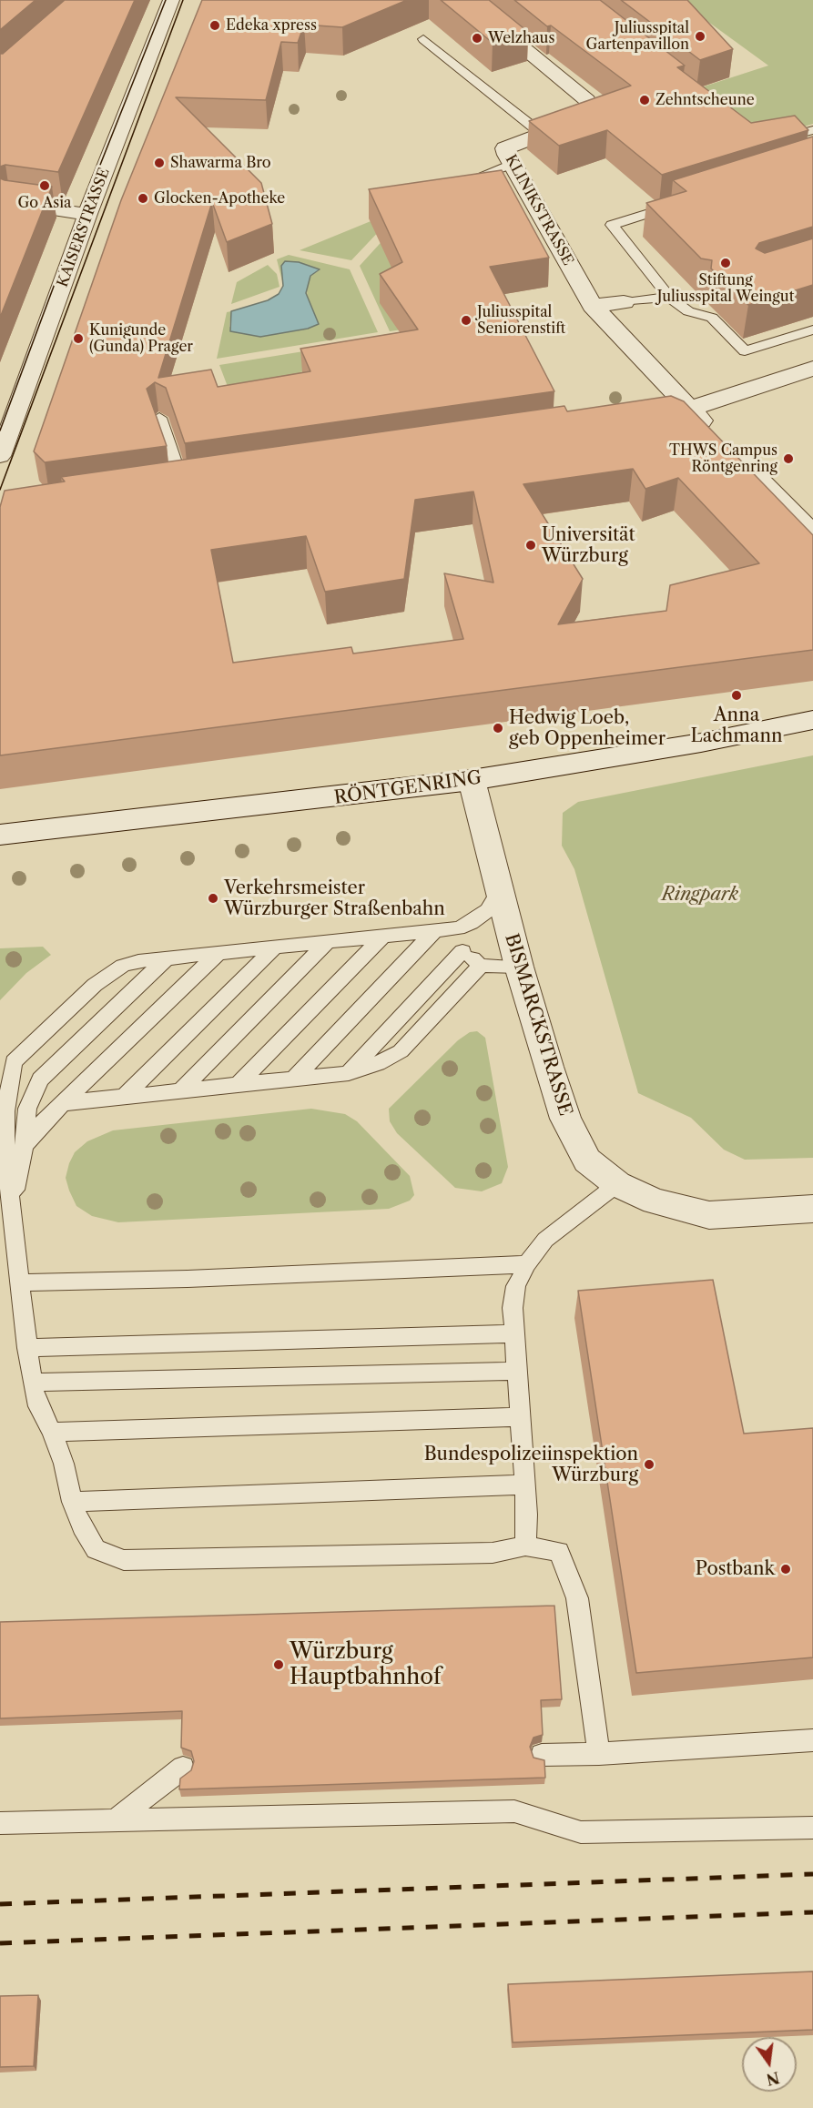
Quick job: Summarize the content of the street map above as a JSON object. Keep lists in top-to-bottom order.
{
  "streets": {
    "street": [
      "KLINIKSTRASSE",
      "KAISERSTRASSE",
      "RÖNTGENRING",
      "BISMARCKSTRASSE"
    ]
  },
  "crossings": [
    ["RÖNTGENRING", "BISMARCKSTRASSE"]
  ],
  "parks": ["Ringpark"],
  "places": [
    "Edeka xpress",
    "Juliusspital Gartenpavillon",
    "Welzhaus",
    "Zehntscheune",
    "Shawarma Bro",
    "Go Asia",
    "Glocken-Apotheke",
    "Stiftung Juliusspital Weingut",
    "Juliusspital Seniorenstift",
    "Kunigunde (Gunda) Prager",
    "THWS Campus Röntgenring",
    "Universität Würzburg",
    "Anna Lachmann",
    "Hedwig Loeb, geb Oppenheimer",
    "Verkehrsmeister Würzburger Straßenbahn",
    "Bundespolizeiinspektion Würzburg",
    "Postbank",
    "Würzburg Hauptbahnhof"
  ],
  "north": "bottom"
}
